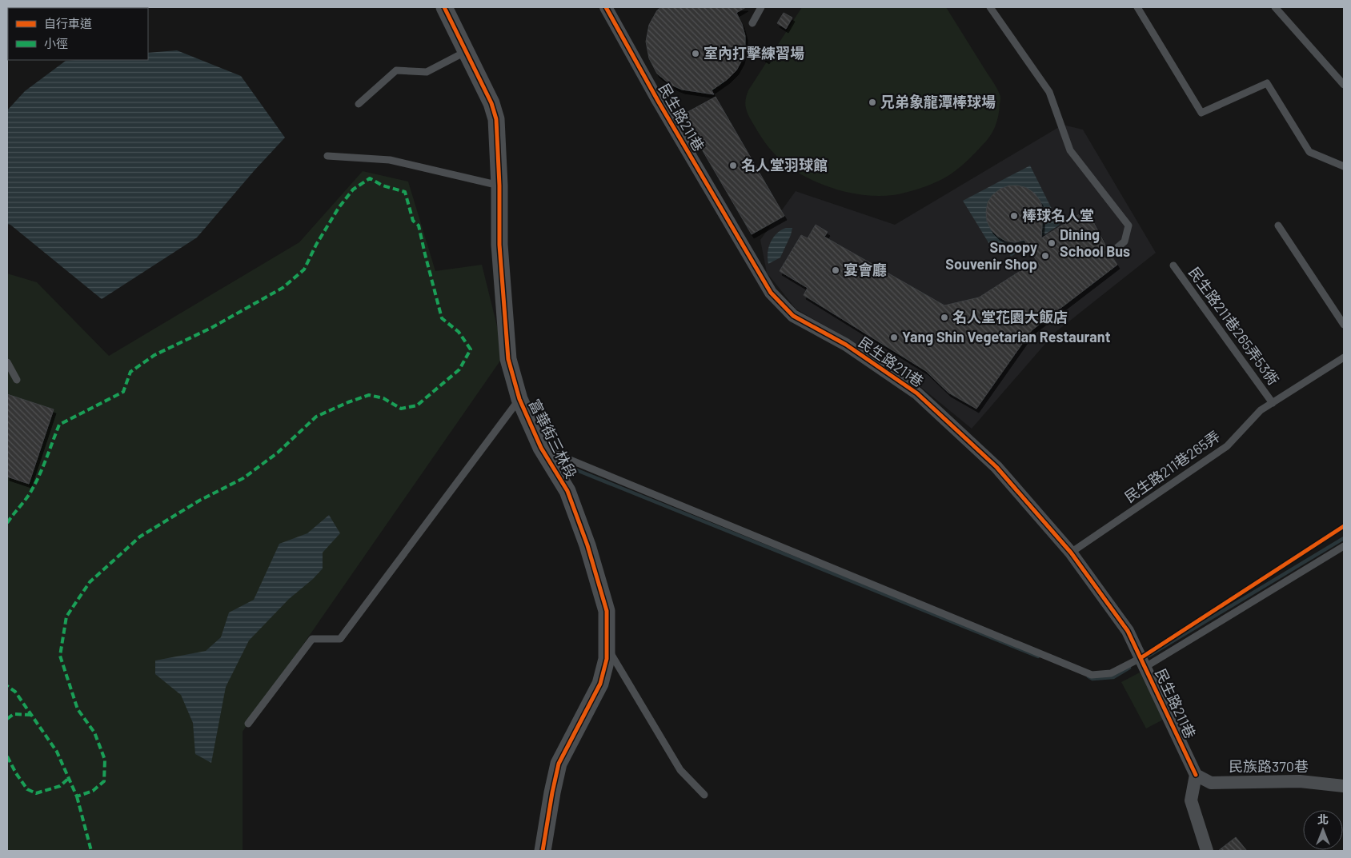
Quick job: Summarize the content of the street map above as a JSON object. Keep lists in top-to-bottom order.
{
  "streets": {
    "street": ["民生路211巷", "富華街三林段", "民族路370巷"],
    "lane": ["民生路211巷265弄53衖", "民生路211巷265弄"]
  },
  "crossings": [
    ["民生路211巷", "民生路211巷265弄"],
    ["民生路211巷", "民族路370巷"],
    ["民生路211巷265弄53衖", "民生路211巷265弄"]
  ],
  "places": [
    "室內打擊練習場",
    "兄弟象龍潭棒球場",
    "名人堂羽球館",
    "棒球名人堂",
    "Dining School Bus",
    "Snoopy Souvenir Shop",
    "宴會廳",
    "名人堂花園大飯店",
    "Yang Shin Vegetarian Restaurant"
  ],
  "legend": ["自行車道", "小徑"],
  "north": "top"
}
